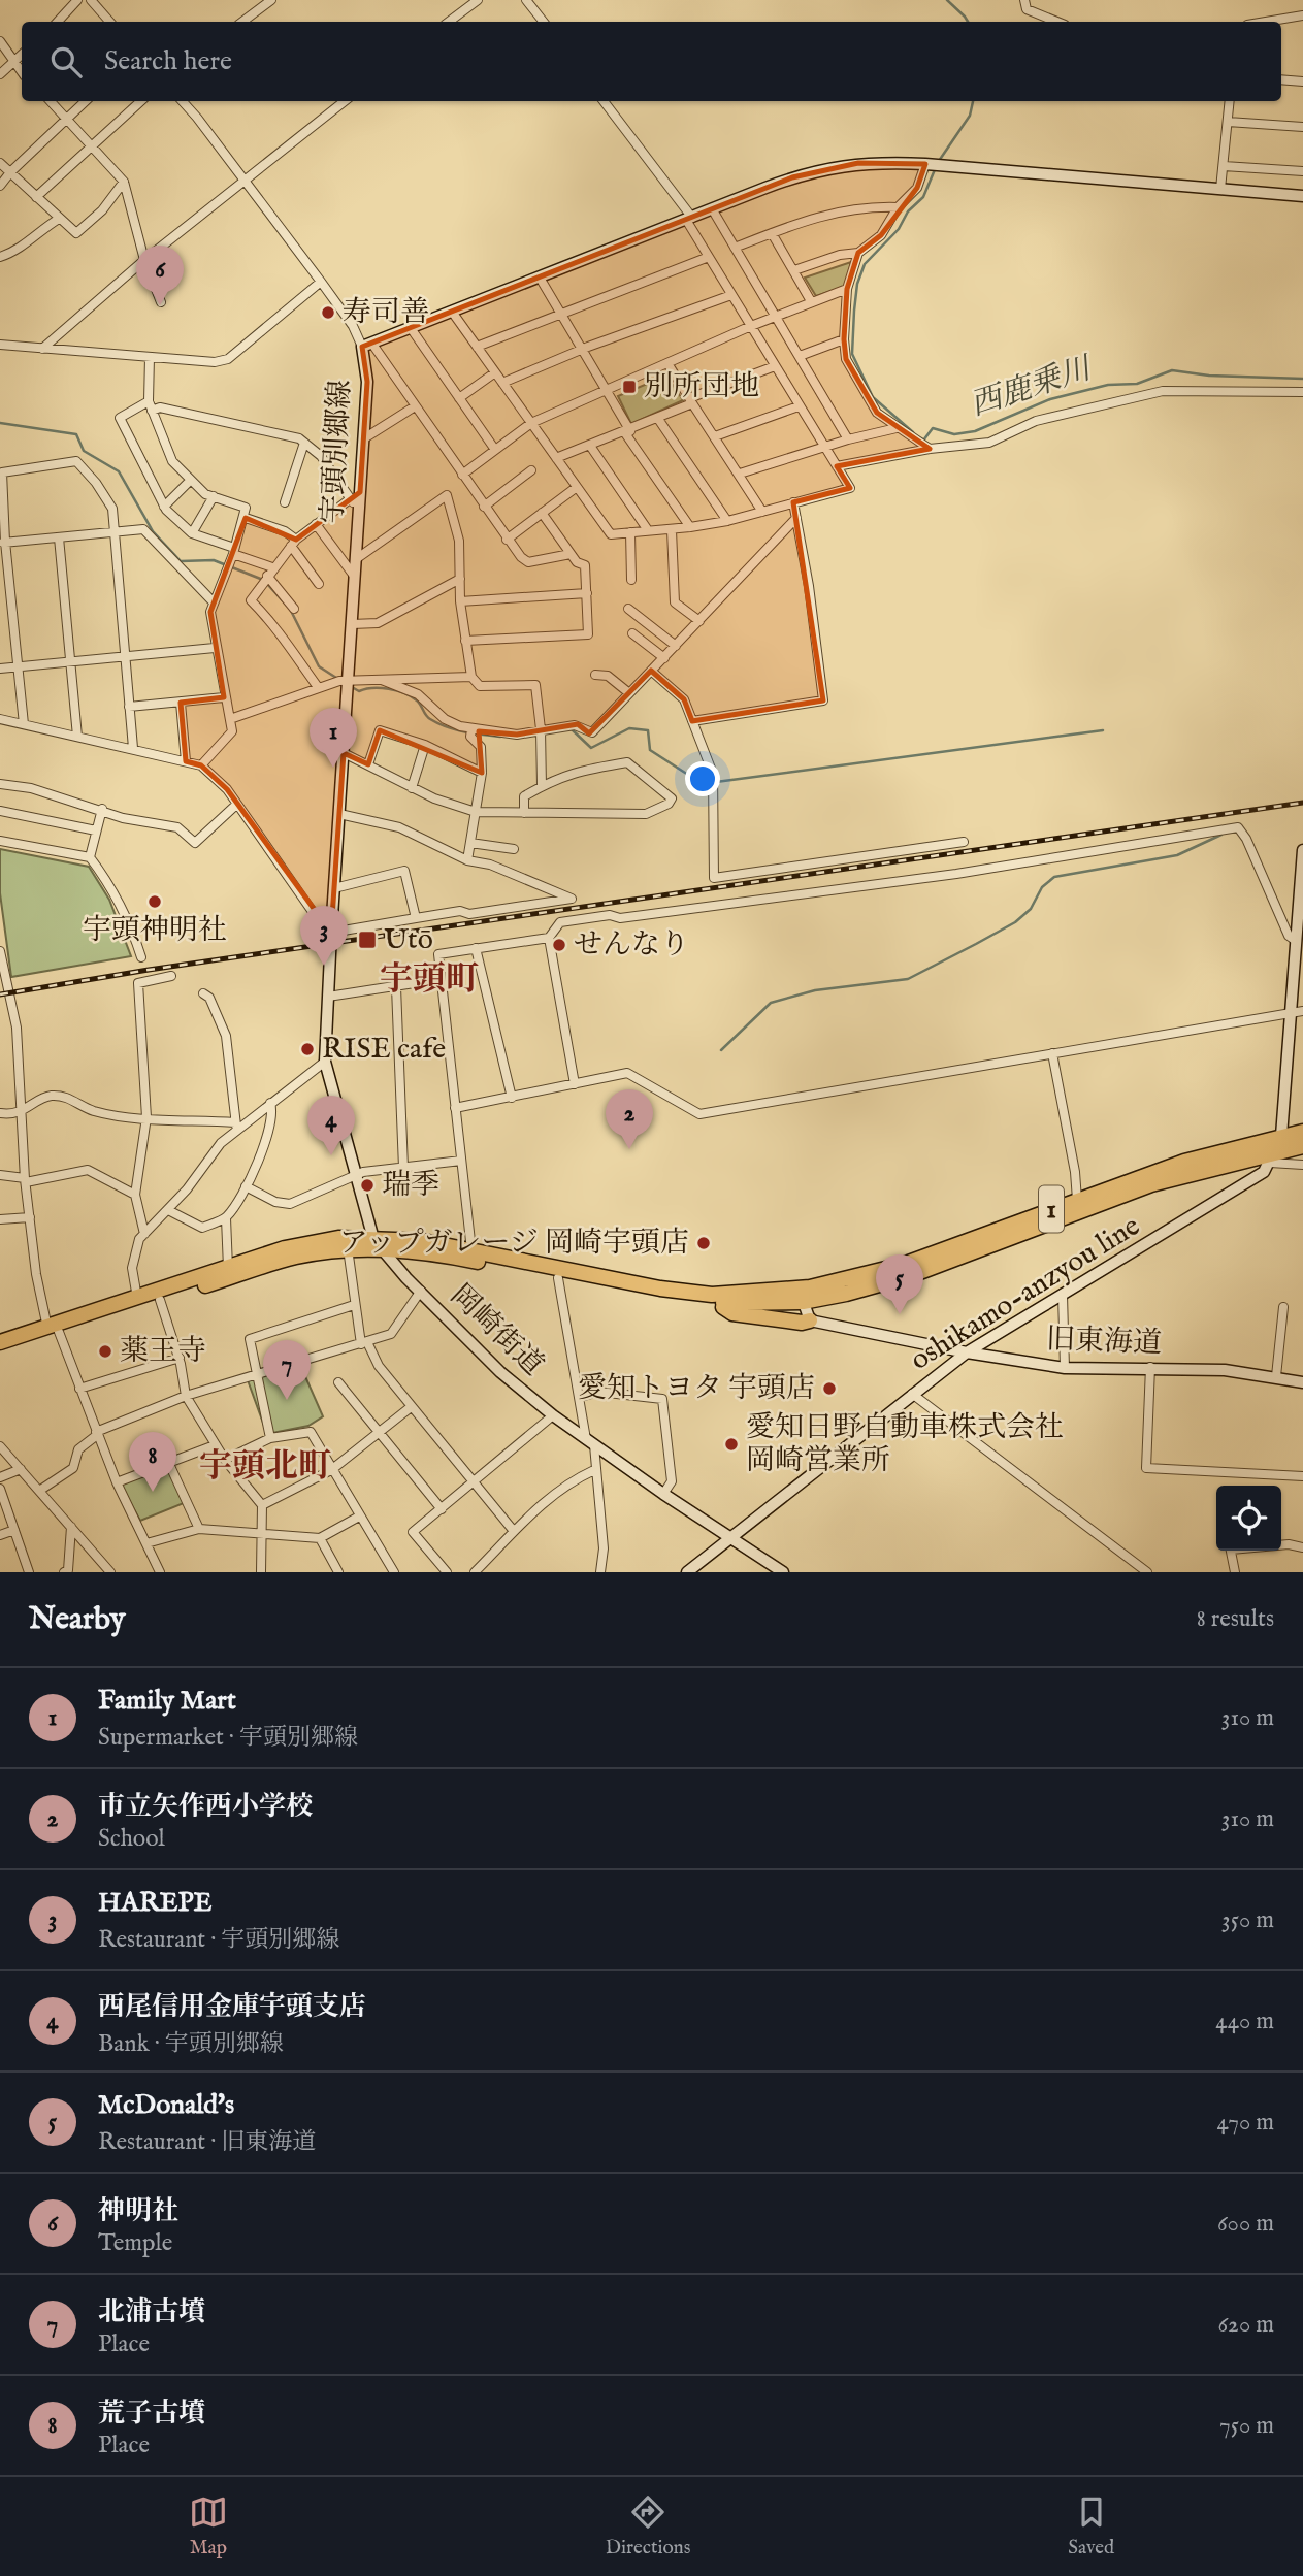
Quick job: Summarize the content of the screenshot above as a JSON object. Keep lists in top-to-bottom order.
{
  "streets": {
    "highway": ["1"],
    "street": [
      "宇頭別郷線",
      "oshikamo-anzyou line",
      "岡崎街道",
      "旧東海道"
    ]
  },
  "crossings": [
    ["1", "oshikamo-anzyou line"],
    ["1", "岡崎街道"],
    ["oshikamo-anzyou line", "岡崎街道"],
    ["oshikamo-anzyou line", "旧東海道"]
  ],
  "districts": ["宇頭町", "宇頭北町"],
  "water": ["西鹿乗川"],
  "places": {
    "other": [
      "寿司善",
      "宇頭神明社",
      "せんなり",
      "RISE cafe",
      "瑞季",
      "アップガレージ 岡崎宇頭店",
      "薬王寺",
      "愛知トヨタ 宇頭店",
      "愛知日野自動車株式会社 岡崎営業所"
    ],
    "transit": ["別所団地", "Utō"]
  },
  "page": {
    "search": "Search here",
    "pins": [
      "6",
      "1",
      "3",
      "2",
      "4",
      "5",
      "7",
      "8"
    ],
    "heading": ["Nearby", "8 results"],
    "list": [
      {
        "mark": "1",
        "name": "Family Mart",
        "note": "Supermarket · 宇頭別郷線",
        "value": "310 m"
      },
      {
        "mark": "2",
        "name": "市立矢作西小学校",
        "note": "School",
        "value": "310 m"
      },
      {
        "mark": "3",
        "name": "HAREPE",
        "note": "Restaurant · 宇頭別郷線",
        "value": "350 m"
      },
      {
        "mark": "4",
        "name": "西尾信用金庫宇頭支店",
        "note": "Bank · 宇頭別郷線",
        "value": "440 m"
      },
      {
        "mark": "5",
        "name": "McDonald's",
        "note": "Restaurant · 旧東海道",
        "value": "470 m"
      },
      {
        "mark": "6",
        "name": "神明社",
        "note": "Temple",
        "value": "600 m"
      },
      {
        "mark": "7",
        "name": "北浦古墳",
        "note": "Place",
        "value": "620 m"
      },
      {
        "mark": "8",
        "name": "荒子古墳",
        "note": "Place",
        "value": "750 m"
      }
    ],
    "nav": ["Map", "Directions", "Saved"]
  }
}
